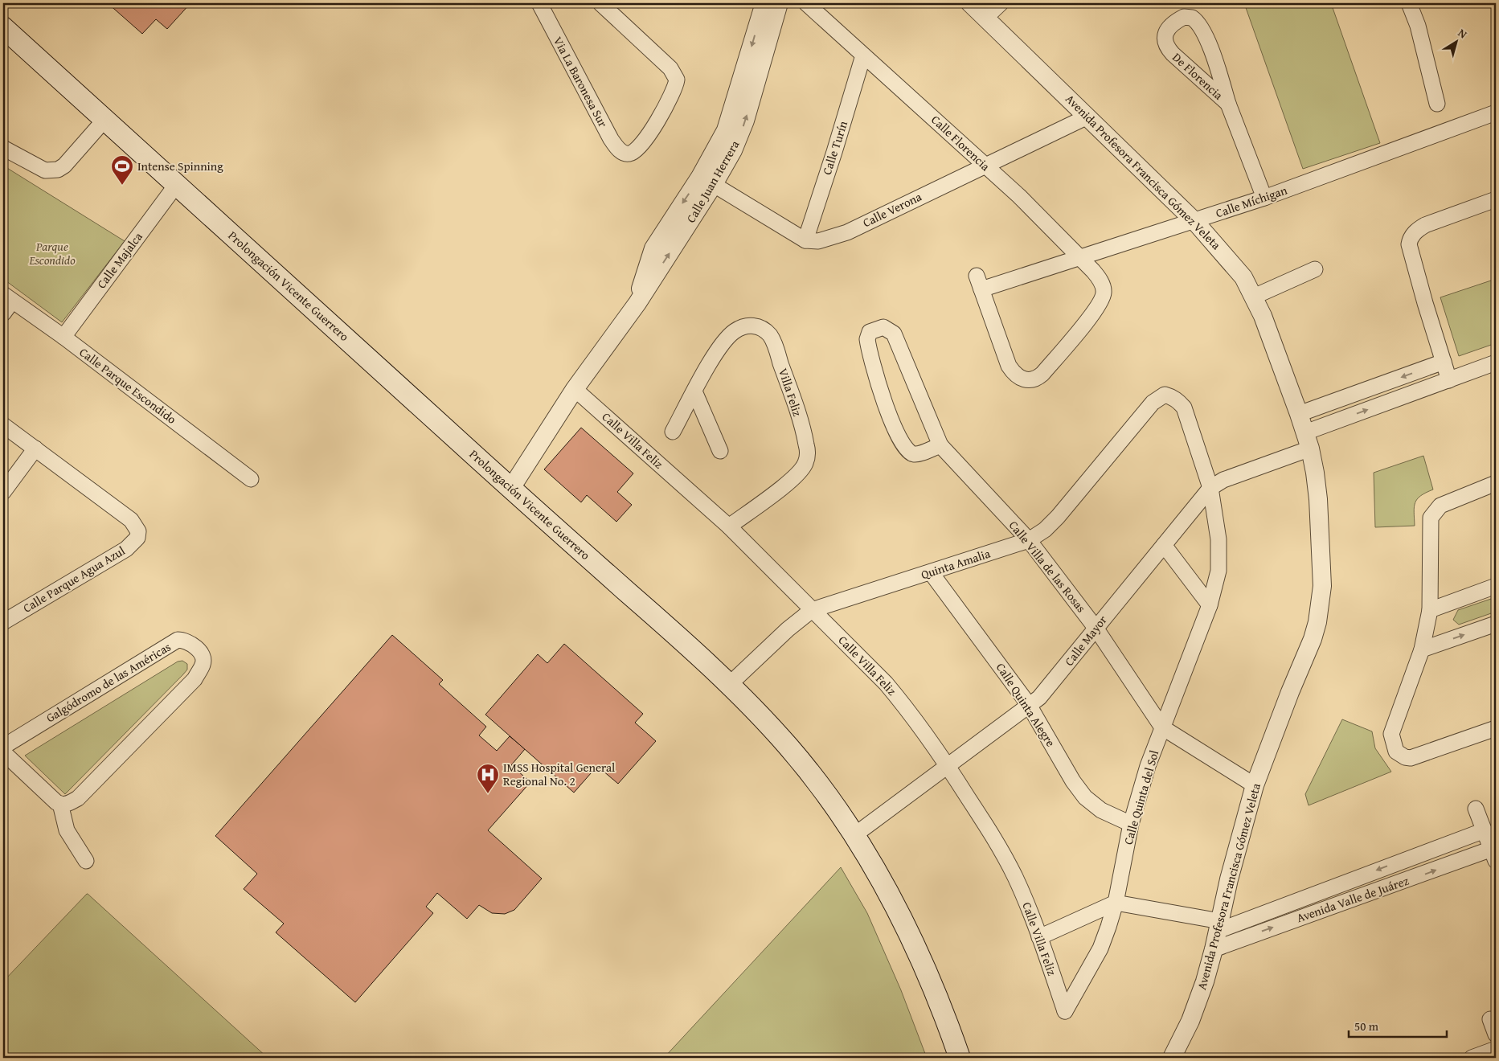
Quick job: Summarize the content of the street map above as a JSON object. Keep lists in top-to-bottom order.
{
  "streets": {
    "main road": ["Prolongación Vicente Guerrero"],
    "street": [
      "De Florencia",
      "Via La Baronesa Sur",
      "Calle Florencia",
      "Calle Turín",
      "Avenida Profesora Francisca Gómez Veleta",
      "Calle Juan Herrera",
      "Calle Míchigan",
      "Calle Verona",
      "Calle Majalca",
      "Calle Parque Escondido",
      "Villa Feliz",
      "Calle Villa Feliz",
      "Quinta Amalia",
      "Calle Villa de las Rosas",
      "Calle Parque Agua Azul",
      "Calle Mayor",
      "Galgódromo de las Américas",
      "Calle Quinta Alegre",
      "Calle Quinta del Sol",
      "Avenida Valle de Juárez"
    ]
  },
  "crossings": [
    ["De Florencia", "Calle Míchigan"],
    ["Calle Florencia", "Calle Turín"],
    ["Calle Florencia", "Calle Míchigan"],
    ["Calle Florencia", "Calle Verona"],
    ["Calle Turín", "Calle Verona"],
    ["Avenida Profesora Francisca Gómez Veleta", "Calle Míchigan"],
    ["Avenida Profesora Francisca Gómez Veleta", "Calle Verona"],
    ["Avenida Profesora Francisca Gómez Veleta", "Calle Villa de las Rosas"],
    ["Avenida Profesora Francisca Gómez Veleta", "Calle Mayor"],
    ["Avenida Profesora Francisca Gómez Veleta", "Avenida Valle de Juárez"],
    ["Calle Juan Herrera", "Prolongación Vicente Guerrero"],
    ["Calle Juan Herrera", "Calle Villa Feliz"],
    ["Calle Majalca", "Prolongación Vicente Guerrero"],
    ["Calle Majalca", "Calle Parque Escondido"],
    ["Prolongación Vicente Guerrero", "Quinta Amalia"],
    ["Prolongación Vicente Guerrero", "Calle Mayor"],
    ["Villa Feliz", "Calle Villa Feliz"],
    ["Calle Villa Feliz", "Quinta Amalia"],
    ["Calle Villa Feliz", "Calle Mayor"],
    ["Calle Villa Feliz", "Calle Quinta del Sol"],
    ["Quinta Amalia", "Calle Villa de las Rosas"],
    ["Quinta Amalia", "Calle Quinta Alegre"],
    ["Quinta Amalia", "Calle Quinta del Sol"],
    ["Calle Villa de las Rosas", "Calle Mayor"],
    ["Calle Villa de las Rosas", "Calle Quinta del Sol"],
    ["Calle Mayor", "Calle Quinta Alegre"],
    ["Calle Mayor", "Calle Quinta del Sol"],
    ["Calle Quinta Alegre", "Calle Quinta del Sol"]
  ],
  "parks": ["Parque Escondido"],
  "places": {
    "sports": ["Intense Spinning"],
    "hospital": ["IMSS Hospital General Regional No. 2"]
  },
  "scale_bar": "50 m",
  "north": "top right"
}
